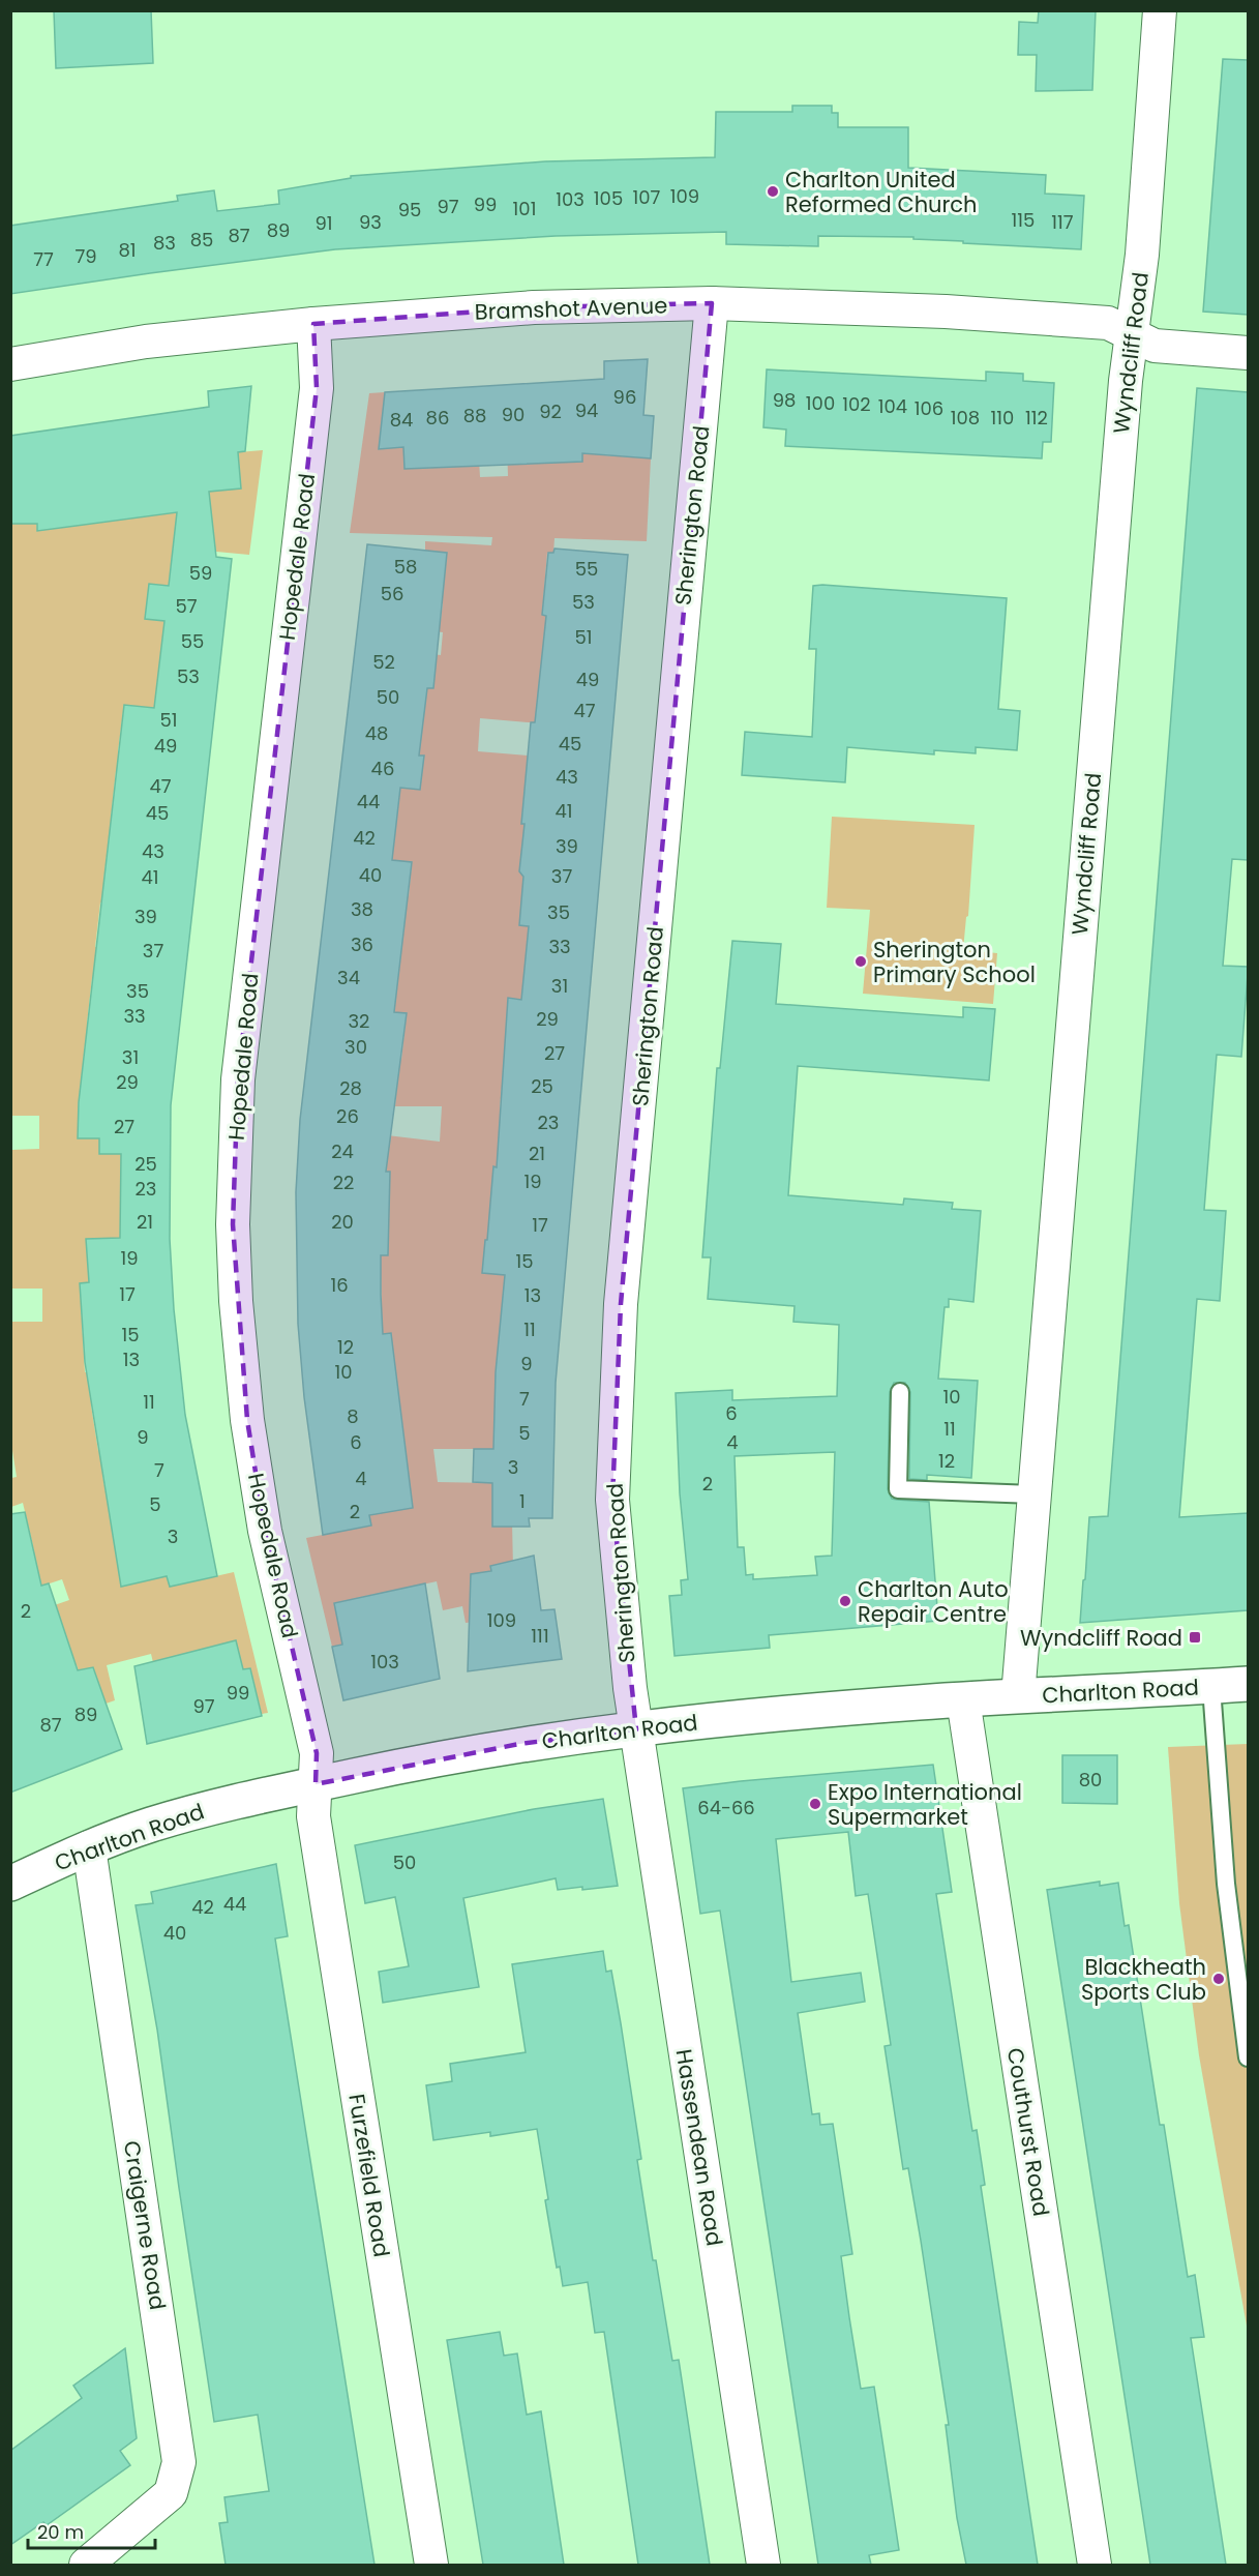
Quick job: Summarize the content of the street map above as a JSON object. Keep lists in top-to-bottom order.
{
  "streets": {
    "main road": ["Charlton Road"],
    "street": [
      "Bramshot Avenue",
      "Wyndcliff Road",
      "Sherington Road",
      "Hopedale Road",
      "Couthurst Road",
      "Hassendean Road",
      "Furzefield Road",
      "Craigerne Road"
    ]
  },
  "crossings": [
    ["Bramshot Avenue", "Wyndcliff Road"],
    ["Bramshot Avenue", "Sherington Road"],
    ["Bramshot Avenue", "Hopedale Road"],
    ["Wyndcliff Road", "Charlton Road"],
    ["Sherington Road", "Charlton Road"],
    ["Sherington Road", "Hassendean Road"],
    ["Hopedale Road", "Charlton Road"],
    ["Hopedale Road", "Furzefield Road"],
    ["Charlton Road", "Couthurst Road"],
    ["Charlton Road", "Hassendean Road"],
    ["Charlton Road", "Furzefield Road"],
    ["Charlton Road", "Craigerne Road"]
  ],
  "places": {
    "other": [
      "Charlton United Reformed Church",
      "Sherington Primary School",
      "Charlton Auto Repair Centre",
      "Expo International Supermarket",
      "Blackheath Sports Club"
    ],
    "transit": ["Wyndcliff Road"]
  },
  "house_numbers": [
    "109",
    "107",
    "105",
    "103",
    "99",
    "97",
    "101",
    "95",
    "115",
    "93",
    "117",
    "91",
    "89",
    "87",
    "85",
    "83",
    "81",
    "79",
    "77",
    "96",
    "98",
    "100",
    "102",
    "104",
    "106",
    "94",
    "92",
    "90",
    "88",
    "86",
    "108",
    "110",
    "112",
    "84",
    "58",
    "55",
    "59",
    "56",
    "53",
    "57",
    "51",
    "55",
    "52",
    "53",
    "49",
    "50",
    "47",
    "51",
    "48",
    "45",
    "49",
    "46",
    "43",
    "47",
    "44",
    "41",
    "45",
    "42",
    "39",
    "43",
    "40",
    "37",
    "41",
    "38",
    "35",
    "39",
    "36",
    "33",
    "37",
    "34",
    "31",
    "35",
    "33",
    "29",
    "32",
    "30",
    "27",
    "31",
    "29",
    "25",
    "28",
    "26",
    "23",
    "27",
    "24",
    "21",
    "25",
    "19",
    "22",
    "23",
    "21",
    "20",
    "17",
    "19",
    "15",
    "16",
    "17",
    "13",
    "11",
    "15",
    "12",
    "13",
    "9",
    "10",
    "10",
    "7",
    "11",
    "6",
    "8",
    "11",
    "5",
    "9",
    "6",
    "4",
    "12",
    "3",
    "7",
    "4",
    "2",
    "1",
    "5",
    "2",
    "3",
    "2",
    "109",
    "111",
    "103",
    "99",
    "97",
    "89",
    "87",
    "80",
    "64-66",
    "50",
    "44",
    "42",
    "40"
  ],
  "scale_bar": "20 m"
}
